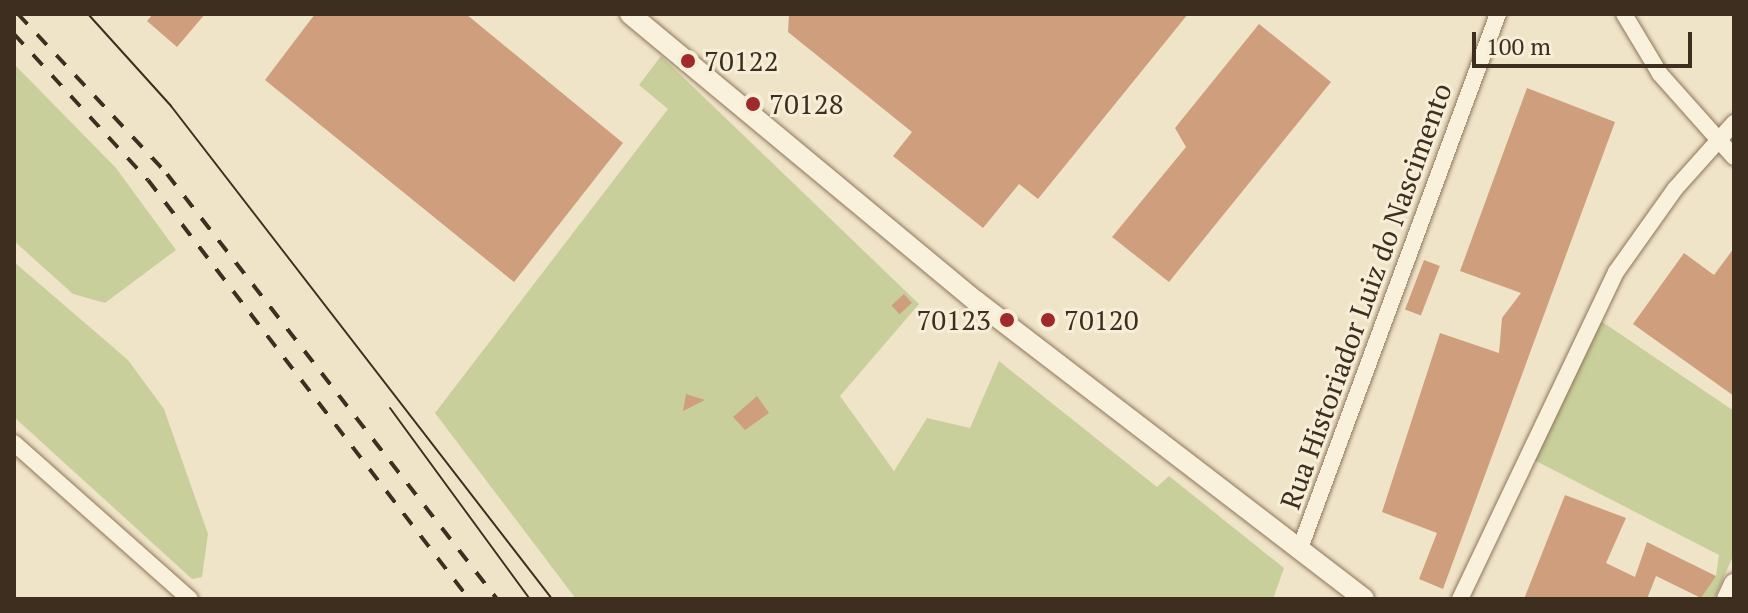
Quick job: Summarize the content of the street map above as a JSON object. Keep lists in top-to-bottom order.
{
  "streets": {
    "street": ["Rua Historiador Luiz do Nascimento"]
  },
  "places": [
    "70122",
    "70128",
    "70123",
    "70120"
  ],
  "scale_bar": "100 m"
}
